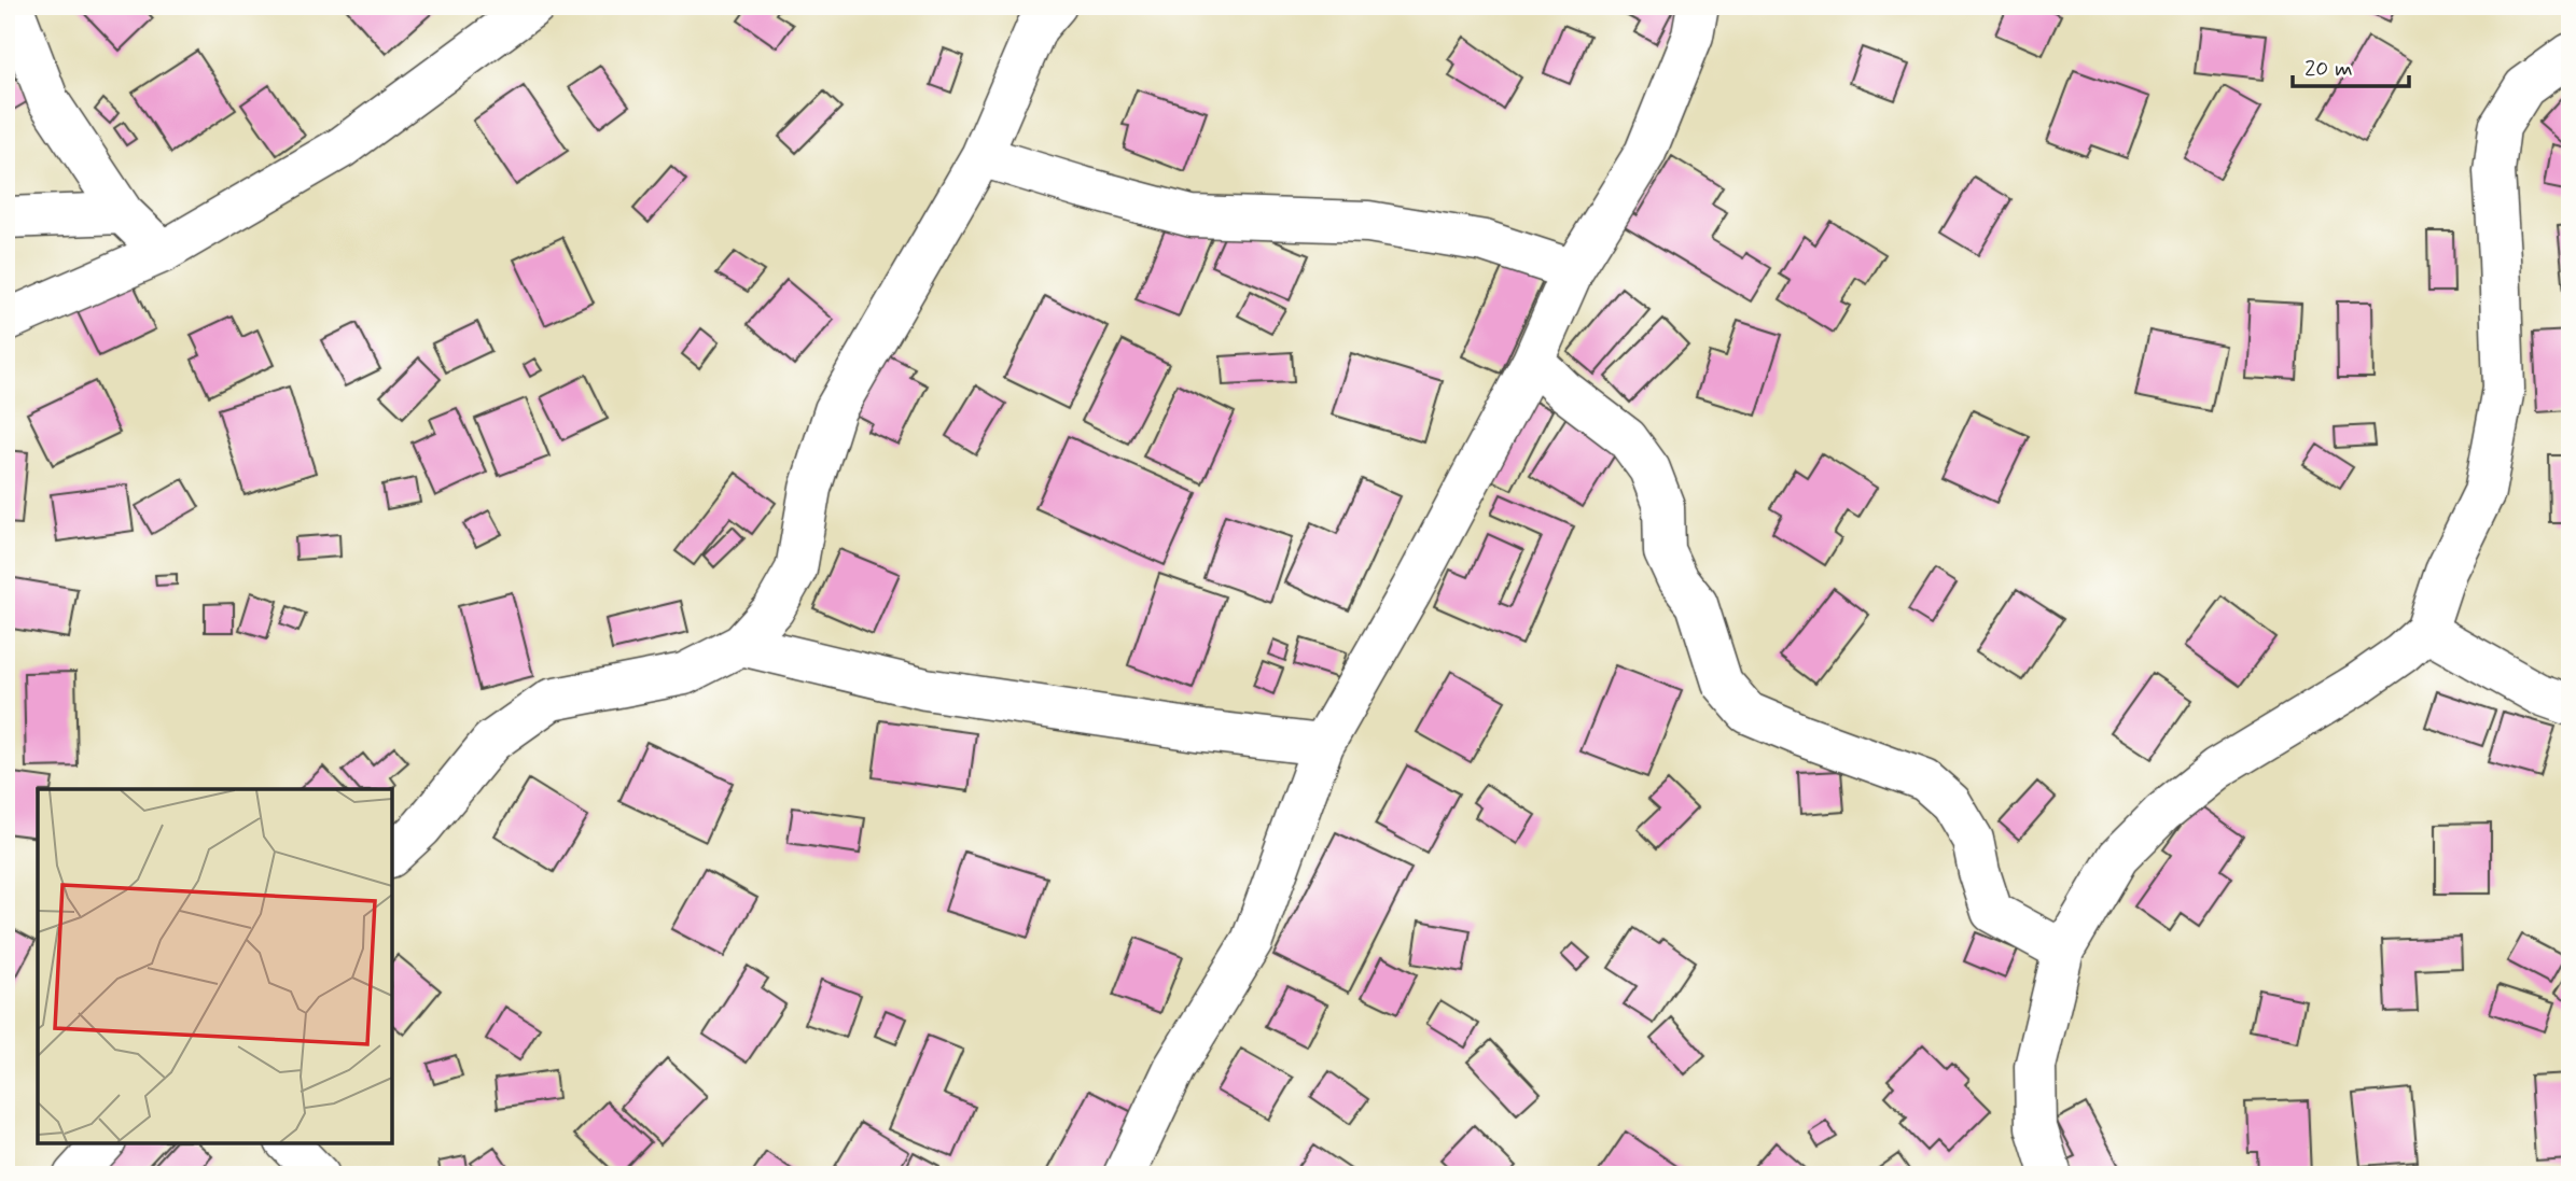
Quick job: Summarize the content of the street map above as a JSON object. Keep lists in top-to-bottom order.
{
  "scale_bar": "20 m"
}
